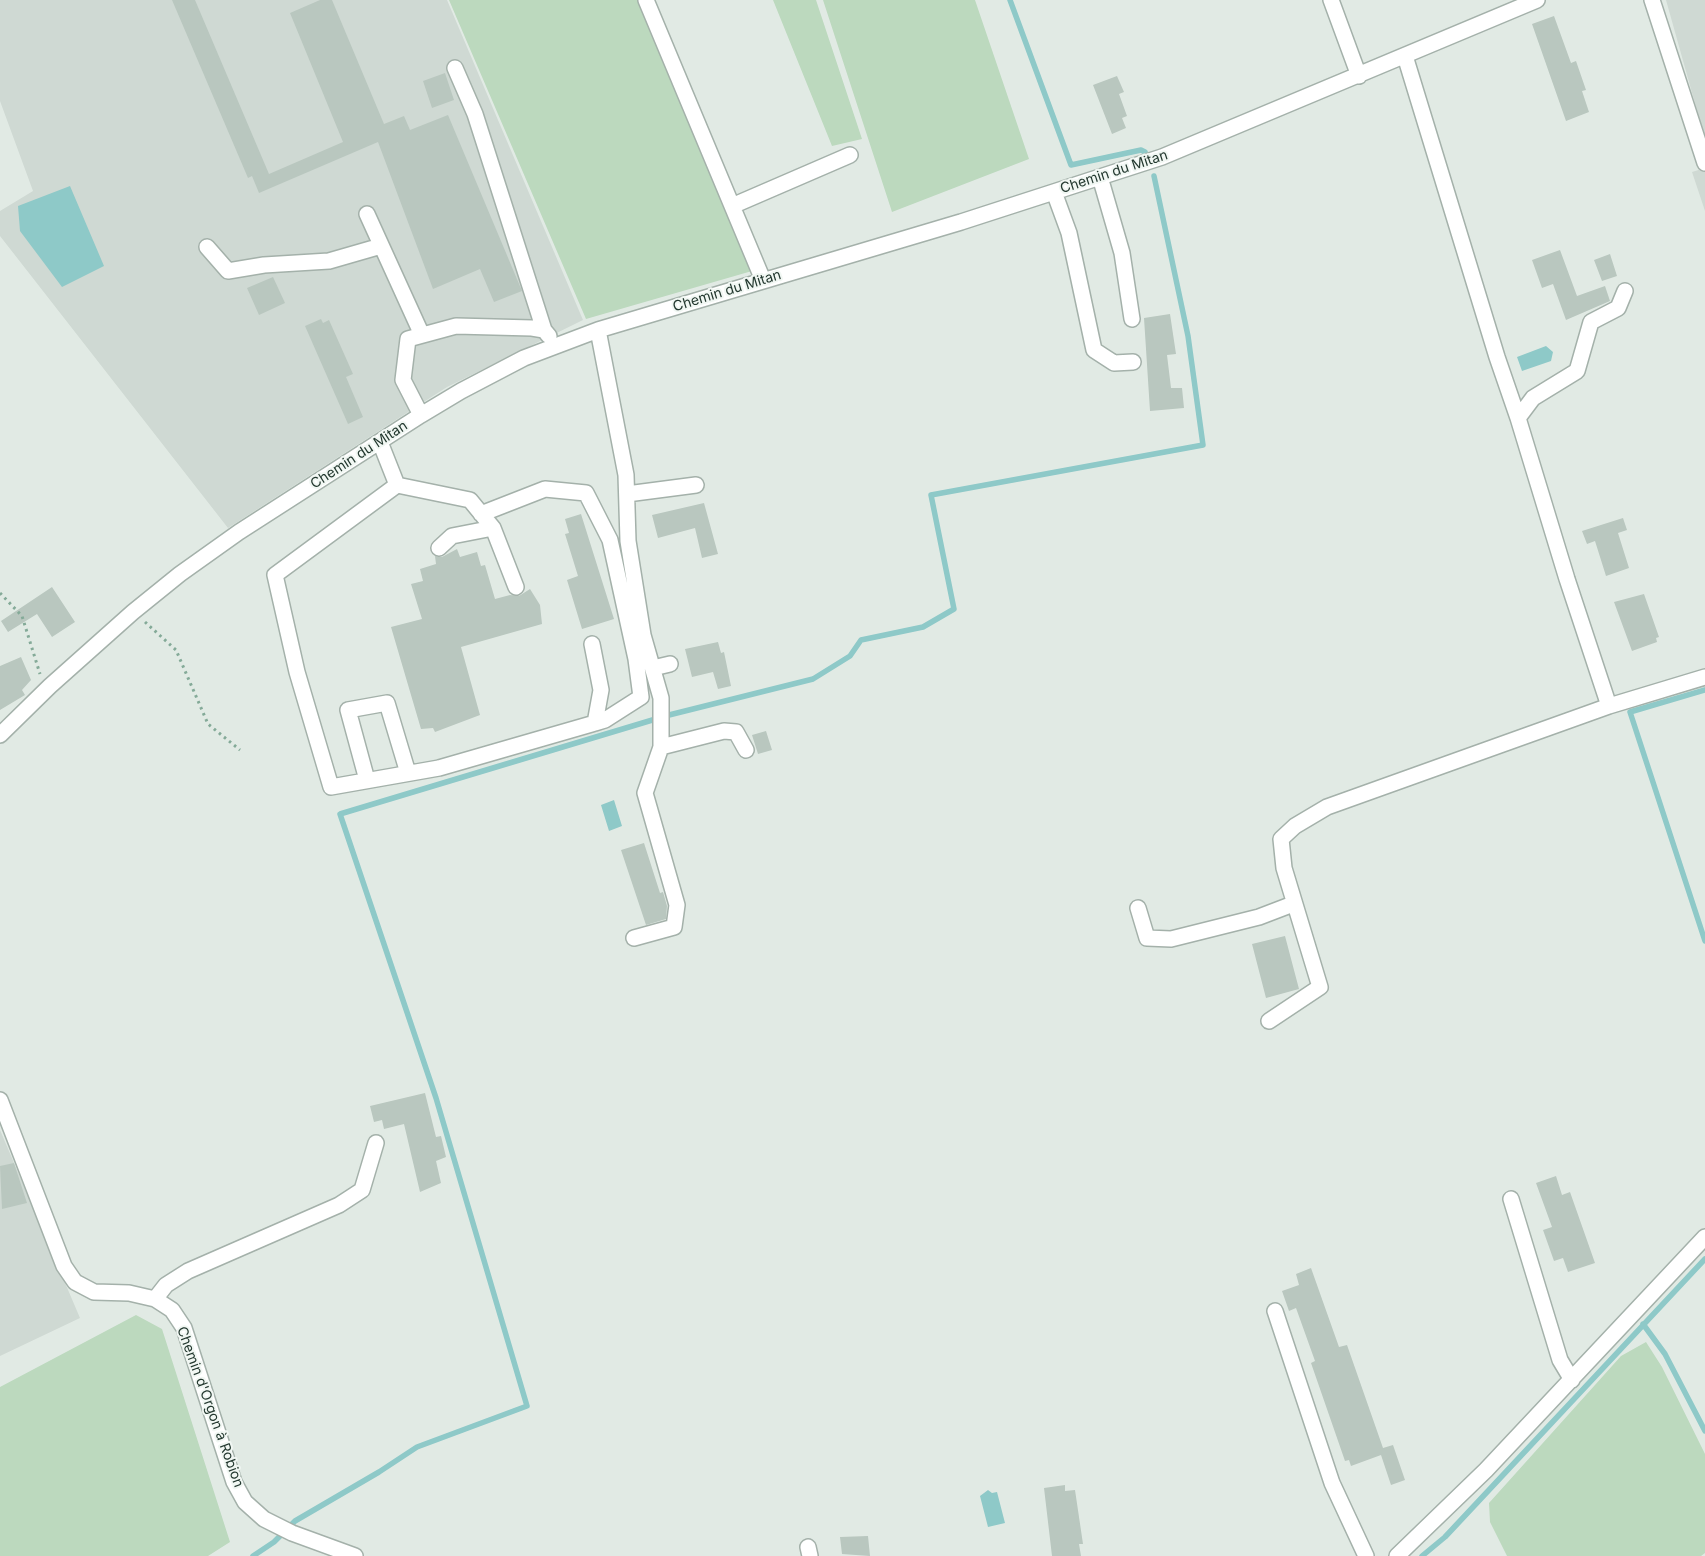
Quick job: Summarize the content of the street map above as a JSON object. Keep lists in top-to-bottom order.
{
  "streets": {
    "street": ["Chemin du Mitan", "Chemin d'Orgon à Robion"]
  }
}
